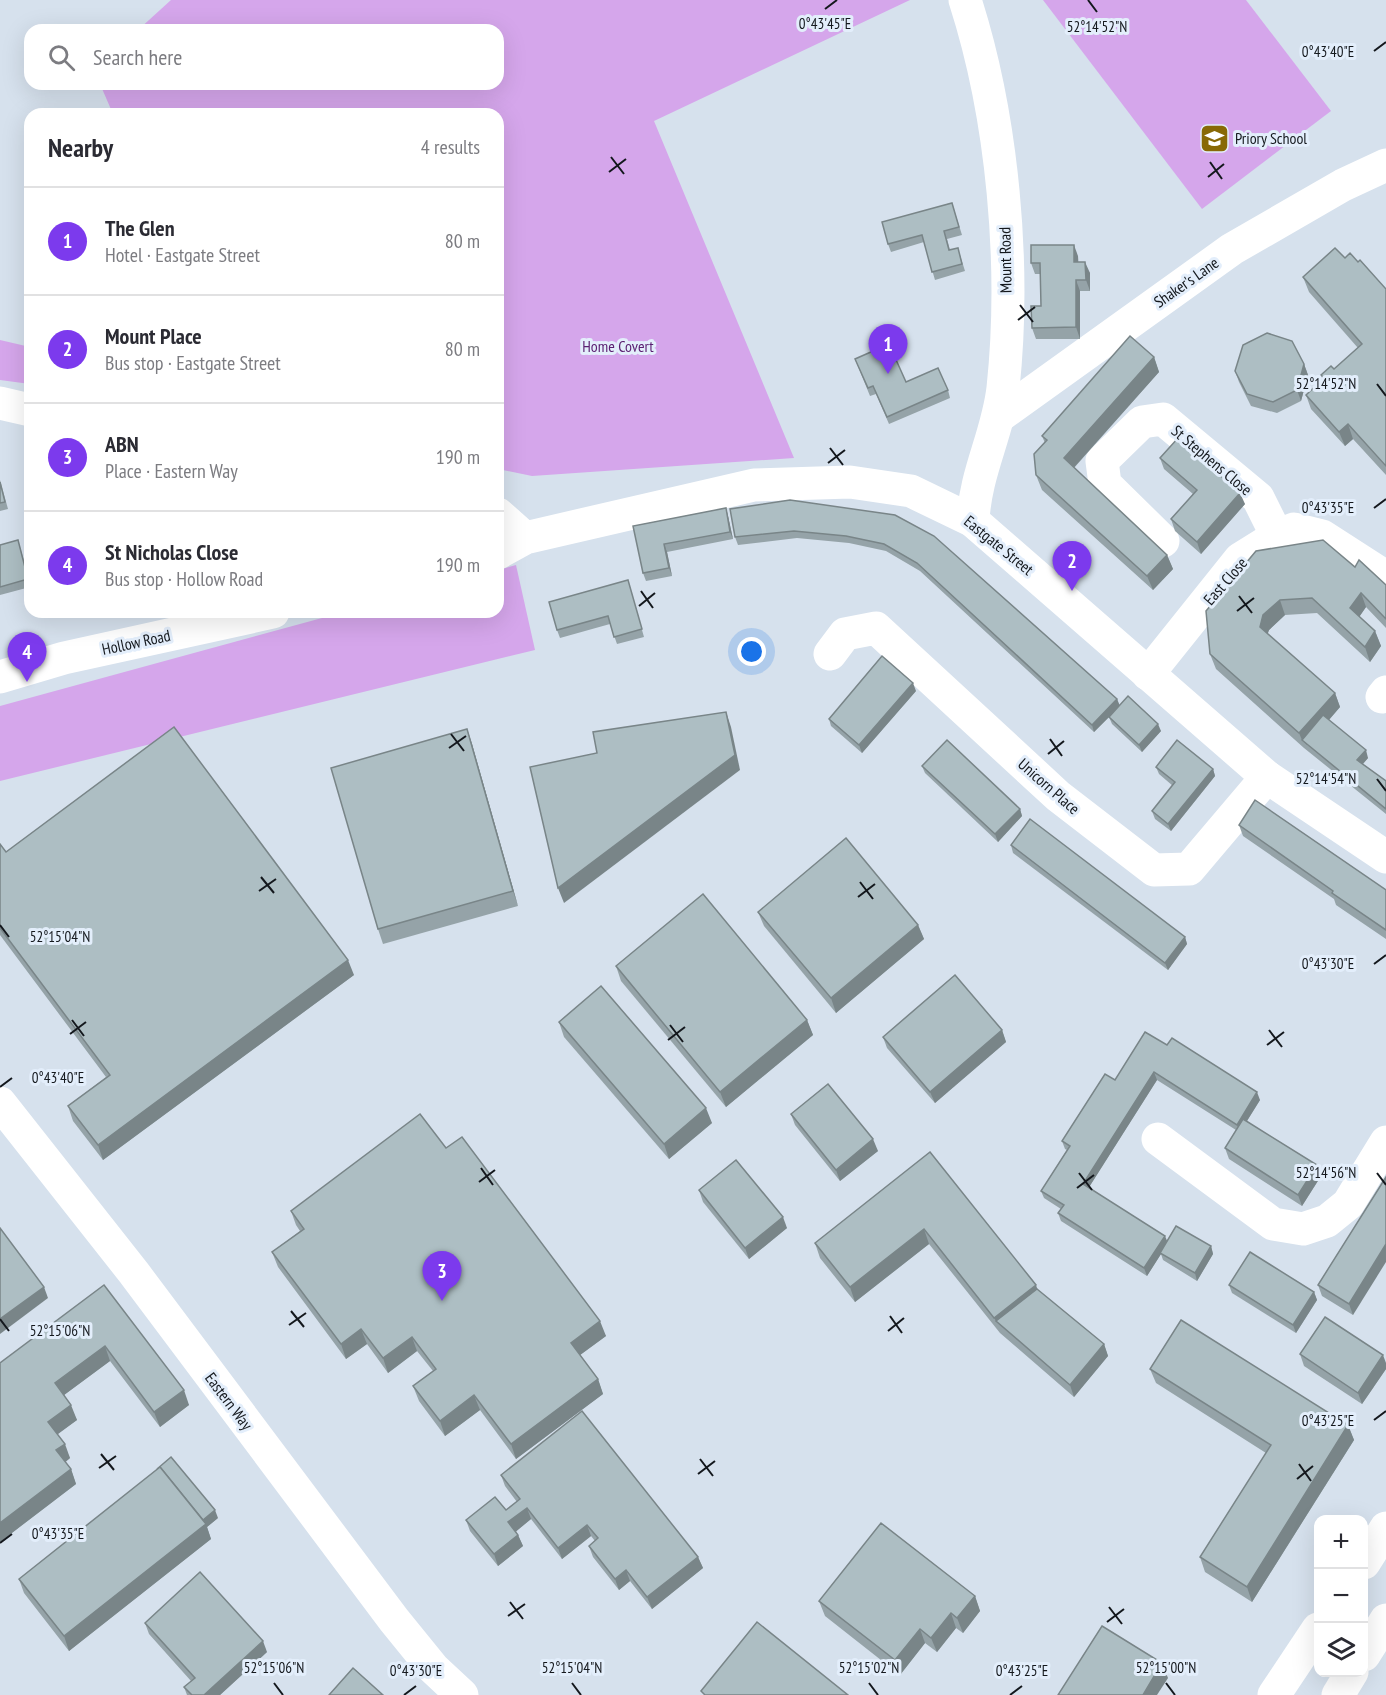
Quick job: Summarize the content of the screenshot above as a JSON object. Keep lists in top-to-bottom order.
{
  "streets": {
    "main road": [
      "Mount Road",
      "Shaker's Lane",
      "St Stephens Close",
      "Eastgate Street",
      "East Close",
      "Hollow Road",
      "Unicorn Place",
      "Eastern Way"
    ]
  },
  "crossings": [
    ["Mount Road", "Shaker's Lane"],
    ["Mount Road", "Eastgate Street"],
    ["St Stephens Close", "East Close"],
    ["Eastgate Street", "East Close"],
    ["Eastgate Street", "Unicorn Place"]
  ],
  "parks": ["Home Covert"],
  "places": {
    "school or university": ["Priory School"]
  },
  "page": {
    "search": "Search here",
    "heading": ["Nearby", "4 results"],
    "list": [
      {
        "mark": "1",
        "name": "The Glen",
        "note": "Hotel · Eastgate Street",
        "value": "80 m"
      },
      {
        "mark": "2",
        "name": "Mount Place",
        "note": "Bus stop · Eastgate Street",
        "value": "80 m"
      },
      {
        "mark": "3",
        "name": "ABN",
        "note": "Place · Eastern Way",
        "value": "190 m"
      },
      {
        "mark": "4",
        "name": "St Nicholas Close",
        "note": "Bus stop · Hollow Road",
        "value": "190 m"
      }
    ],
    "pins": [
      "1",
      "2",
      "4",
      "3"
    ],
    "map_buttons": ["+", "−"]
  },
  "coordinates": [
    "0°43'45\"E",
    "52°14'52\"N",
    "0°43'40\"E",
    "0°43'35\"E",
    "52°14'54\"N",
    "52°15'04\"N",
    "0°43'30\"E",
    "52°14'56\"N",
    "52°15'06\"N",
    "0°43'25\"E",
    "52°15'02\"N",
    "52°15'00\"N"
  ]
}
